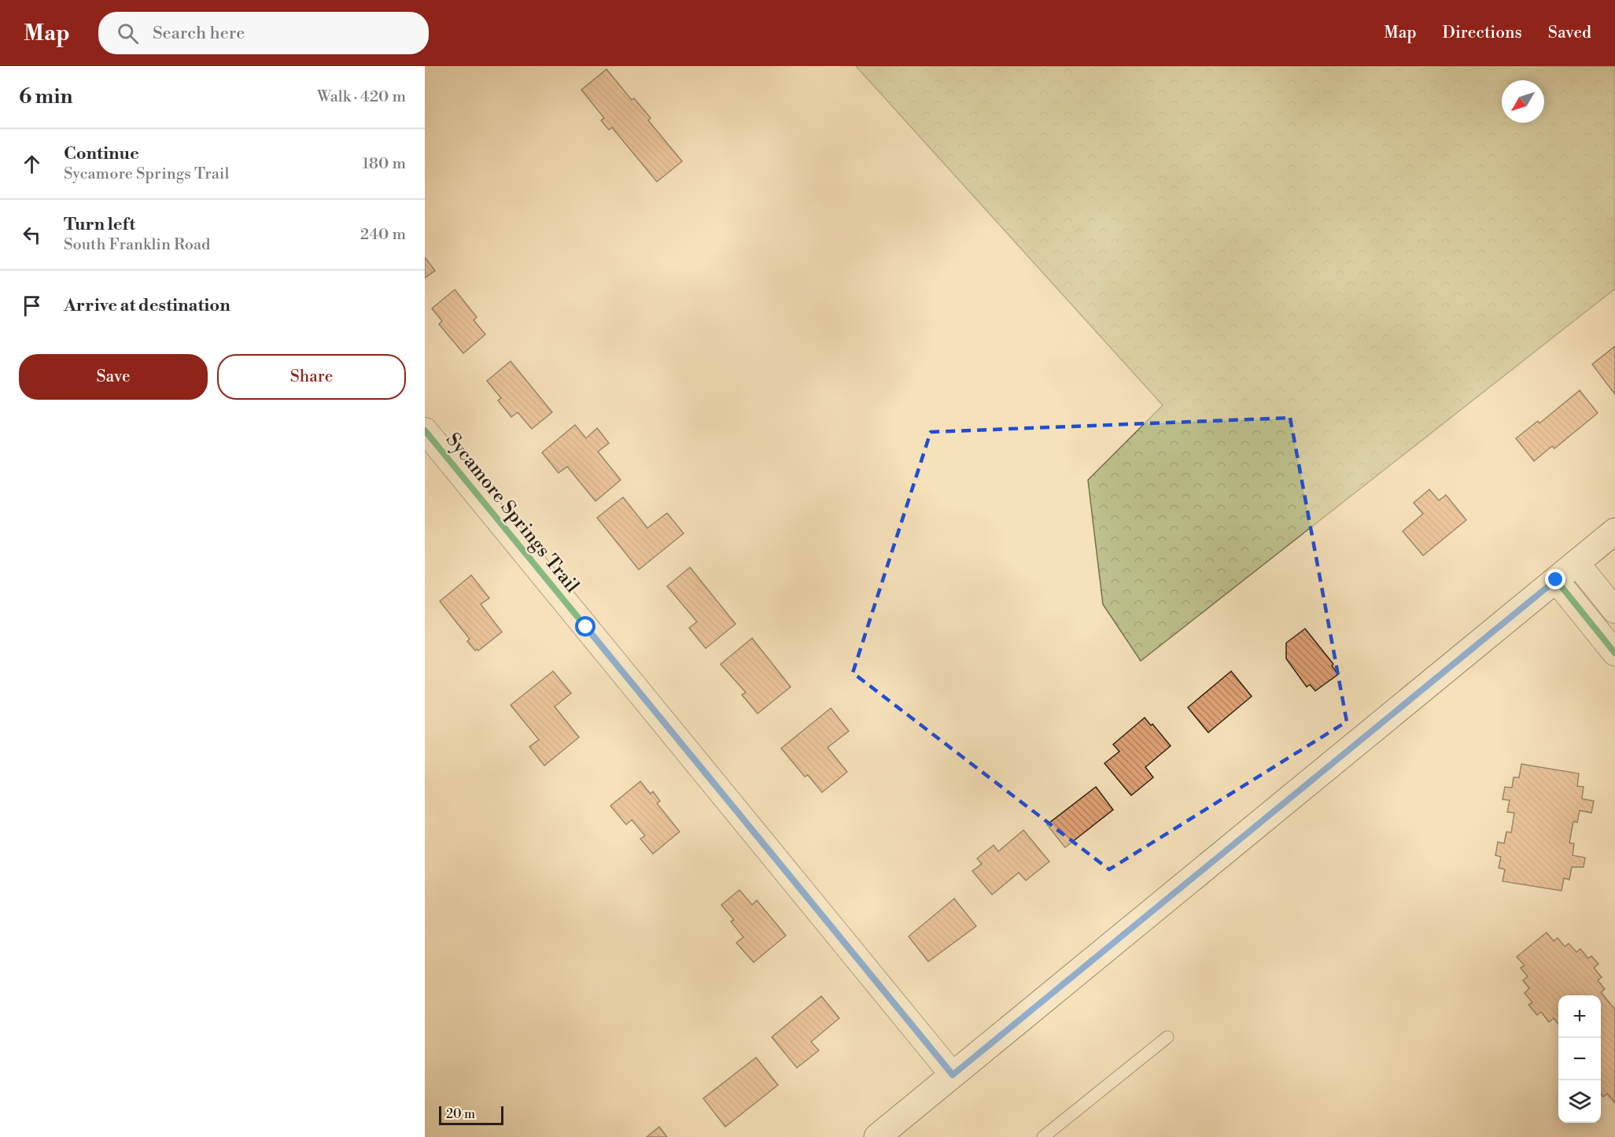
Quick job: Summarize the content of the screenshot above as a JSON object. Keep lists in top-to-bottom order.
{
  "streets": {
    "street": ["Sycamore Springs Trail"]
  },
  "scale_bar": "20 m",
  "north": "bottom left",
  "page": {
    "header": "Map",
    "search": "Search here",
    "nav": ["Map", "Directions", "Saved"],
    "heading": ["6 min", "Walk · 420 m"],
    "list": [
      ["Continue", "Sycamore Springs Trail", "180 m"],
      ["Turn left", "South Franklin Road", "240 m"],
      "Arrive at destination"
    ],
    "buttons": ["Save", "Share"],
    "map_buttons": ["+", "−"],
    "scale": "20 m"
  }
}
